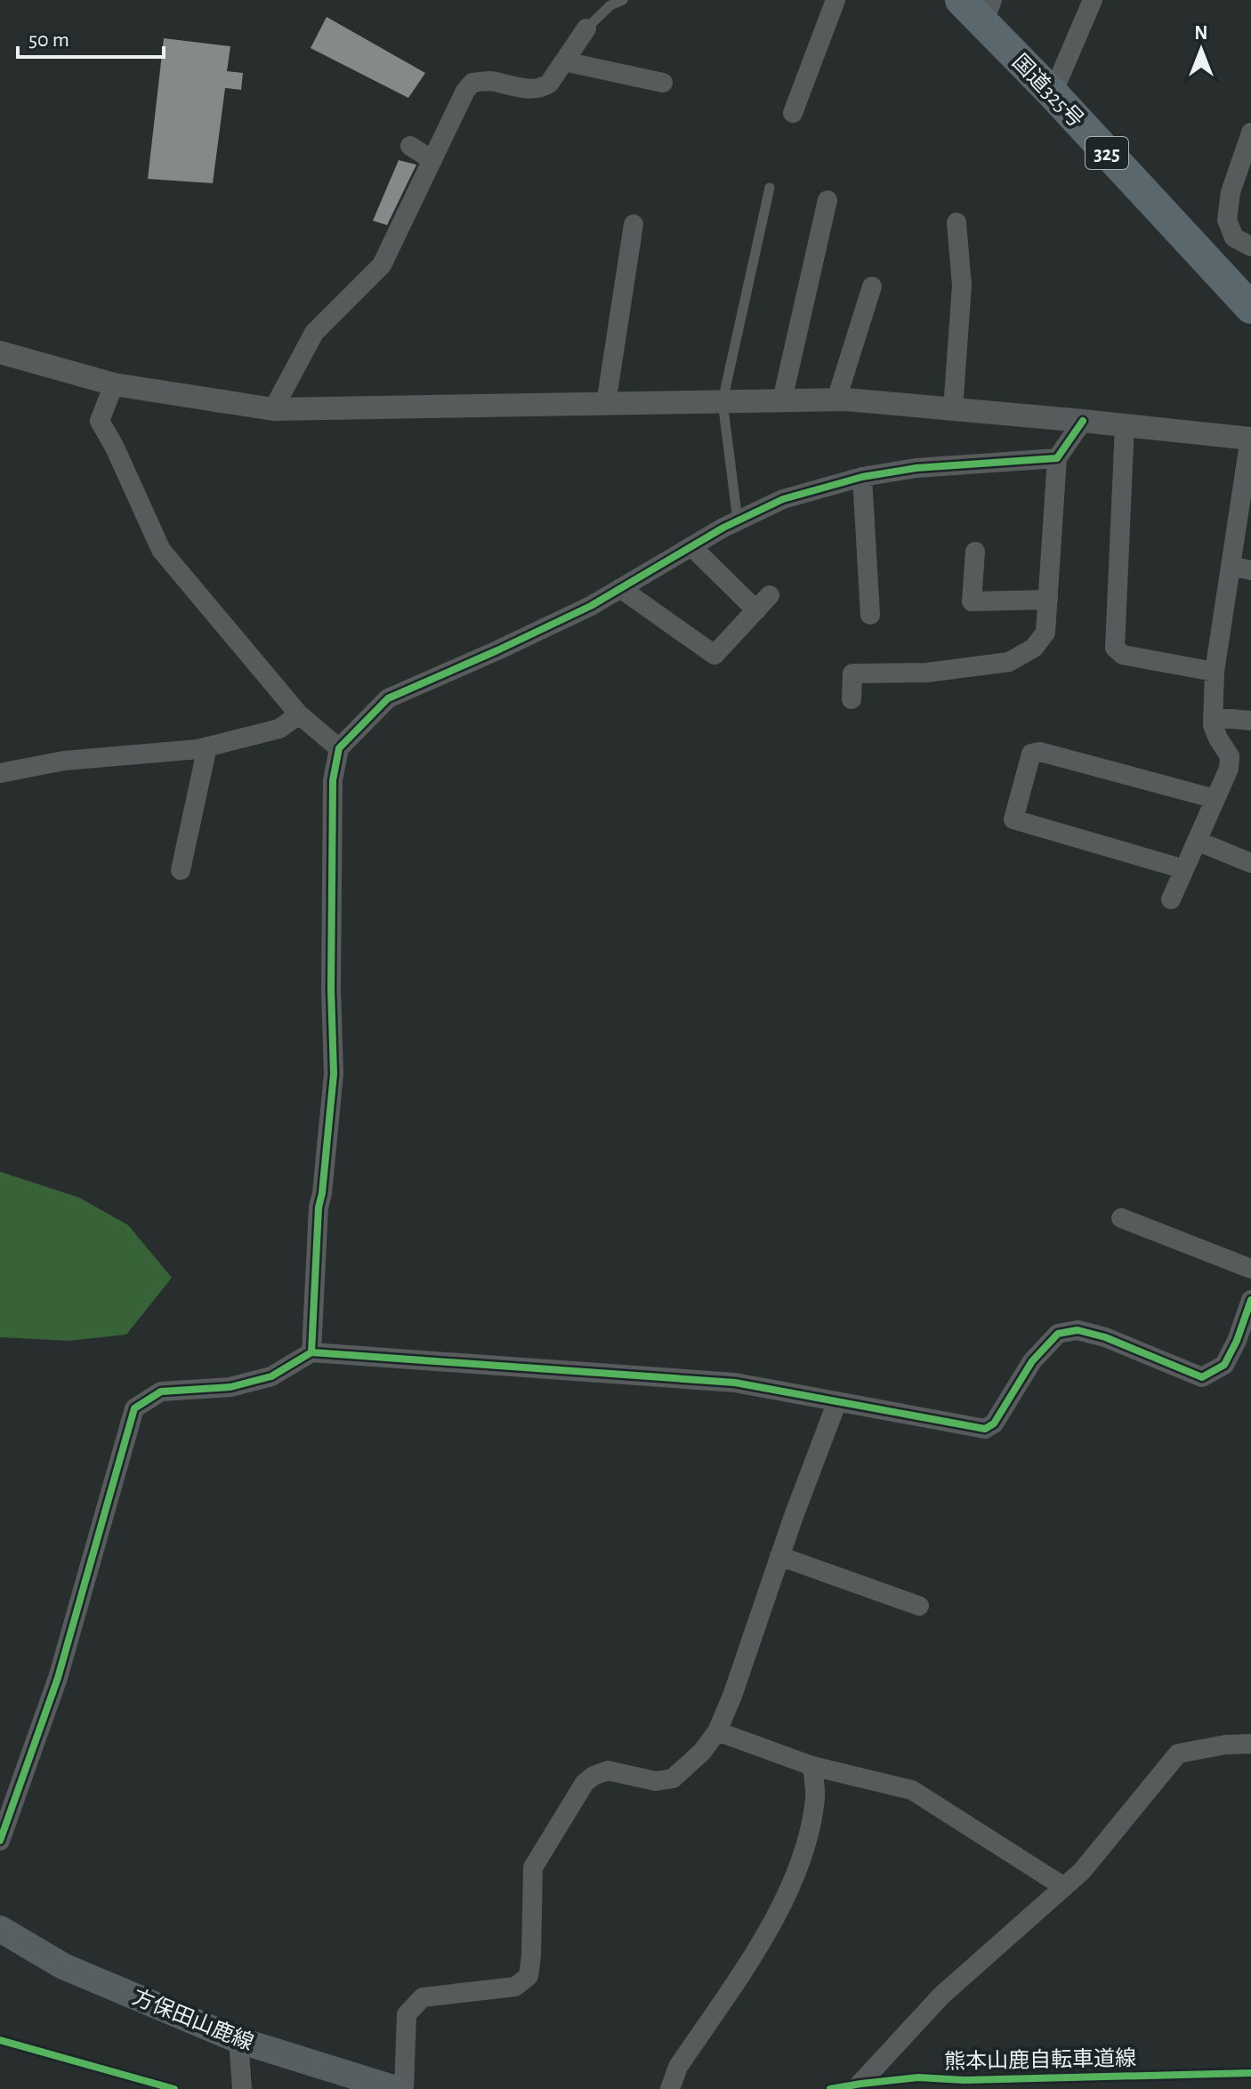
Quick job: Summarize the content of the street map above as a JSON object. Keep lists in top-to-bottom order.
{
  "streets": {
    "highway": ["国道325号", "325"],
    "main road": ["方保田山鹿線"],
    "cycle path": ["熊本山鹿自転車道線"]
  },
  "scale_bar": "50 m",
  "north": "top"
}
